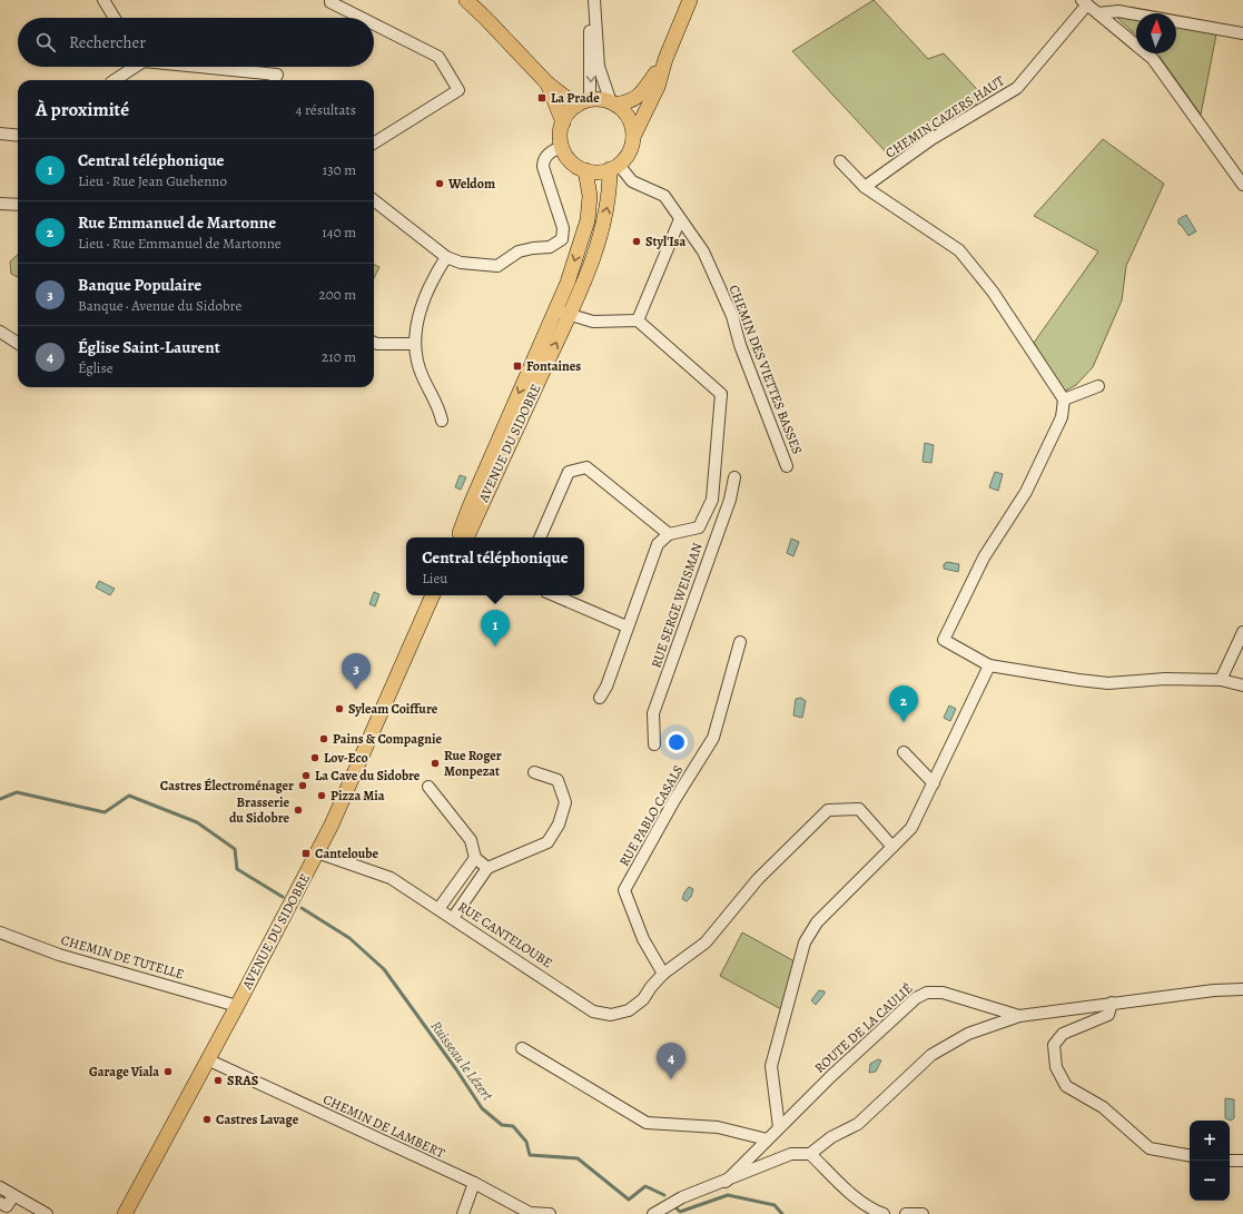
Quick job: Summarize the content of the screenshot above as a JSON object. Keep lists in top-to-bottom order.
{
  "streets": {
    "main road": ["AVENUE DU SIDOBRE"],
    "street": [
      "CHEMIN CAZERS HAUT",
      "CHEMIN DES VIETTES BASSES",
      "RUE SERGE WEISMAN",
      "RUE PABLO CASALS",
      "RUE CANTELOUBE",
      "CHEMIN DE TUTELLE",
      "ROUTE DE LA CAULIÉ",
      "CHEMIN DE LAMBERT"
    ]
  },
  "crossings": [
    ["CHEMIN DES VIETTES BASSES", "AVENUE DU SIDOBRE"],
    ["AVENUE DU SIDOBRE", "RUE CANTELOUBE"],
    ["AVENUE DU SIDOBRE", "CHEMIN DE TUTELLE"],
    ["AVENUE DU SIDOBRE", "CHEMIN DE LAMBERT"],
    ["RUE PABLO CASALS", "RUE CANTELOUBE"]
  ],
  "water": ["Ruisseau le Lézert"],
  "places": {
    "transit": ["La Prade", "Fontaines", "Canteloube"],
    "other": [
      "Weldom",
      "Styl'Isa",
      "Syleam Coiffure",
      "Pains & Compagnie",
      "Lov-Eco",
      "Rue Roger Monpezat",
      "La Cave du Sidobre",
      "Castres Électroménager",
      "Pizza Mia",
      "Brasserie du Sidobre",
      "Garage Viala",
      "SRAS",
      "Castres Lavage"
    ]
  },
  "north": "top",
  "page": {
    "search": "Rechercher",
    "heading": ["À proximité", "4 résultats"],
    "list": [
      {
        "mark": "1",
        "name": "Central téléphonique",
        "note": "Lieu · Rue Jean Guehenno",
        "value": "130 m"
      },
      {
        "mark": "2",
        "name": "Rue Emmanuel de Martonne",
        "note": "Lieu · Rue Emmanuel de Martonne",
        "value": "140 m"
      },
      {
        "mark": "3",
        "name": "Banque Populaire",
        "note": "Banque · Avenue du Sidobre",
        "value": "200 m"
      },
      {
        "mark": "4",
        "name": "Église Saint-Laurent",
        "note": "Église",
        "value": "210 m"
      }
    ],
    "popup": ["Central téléphonique", "Lieu"],
    "pins": [
      "1",
      "3",
      "2",
      "4"
    ],
    "map_buttons": ["+", "−"]
  }
}
